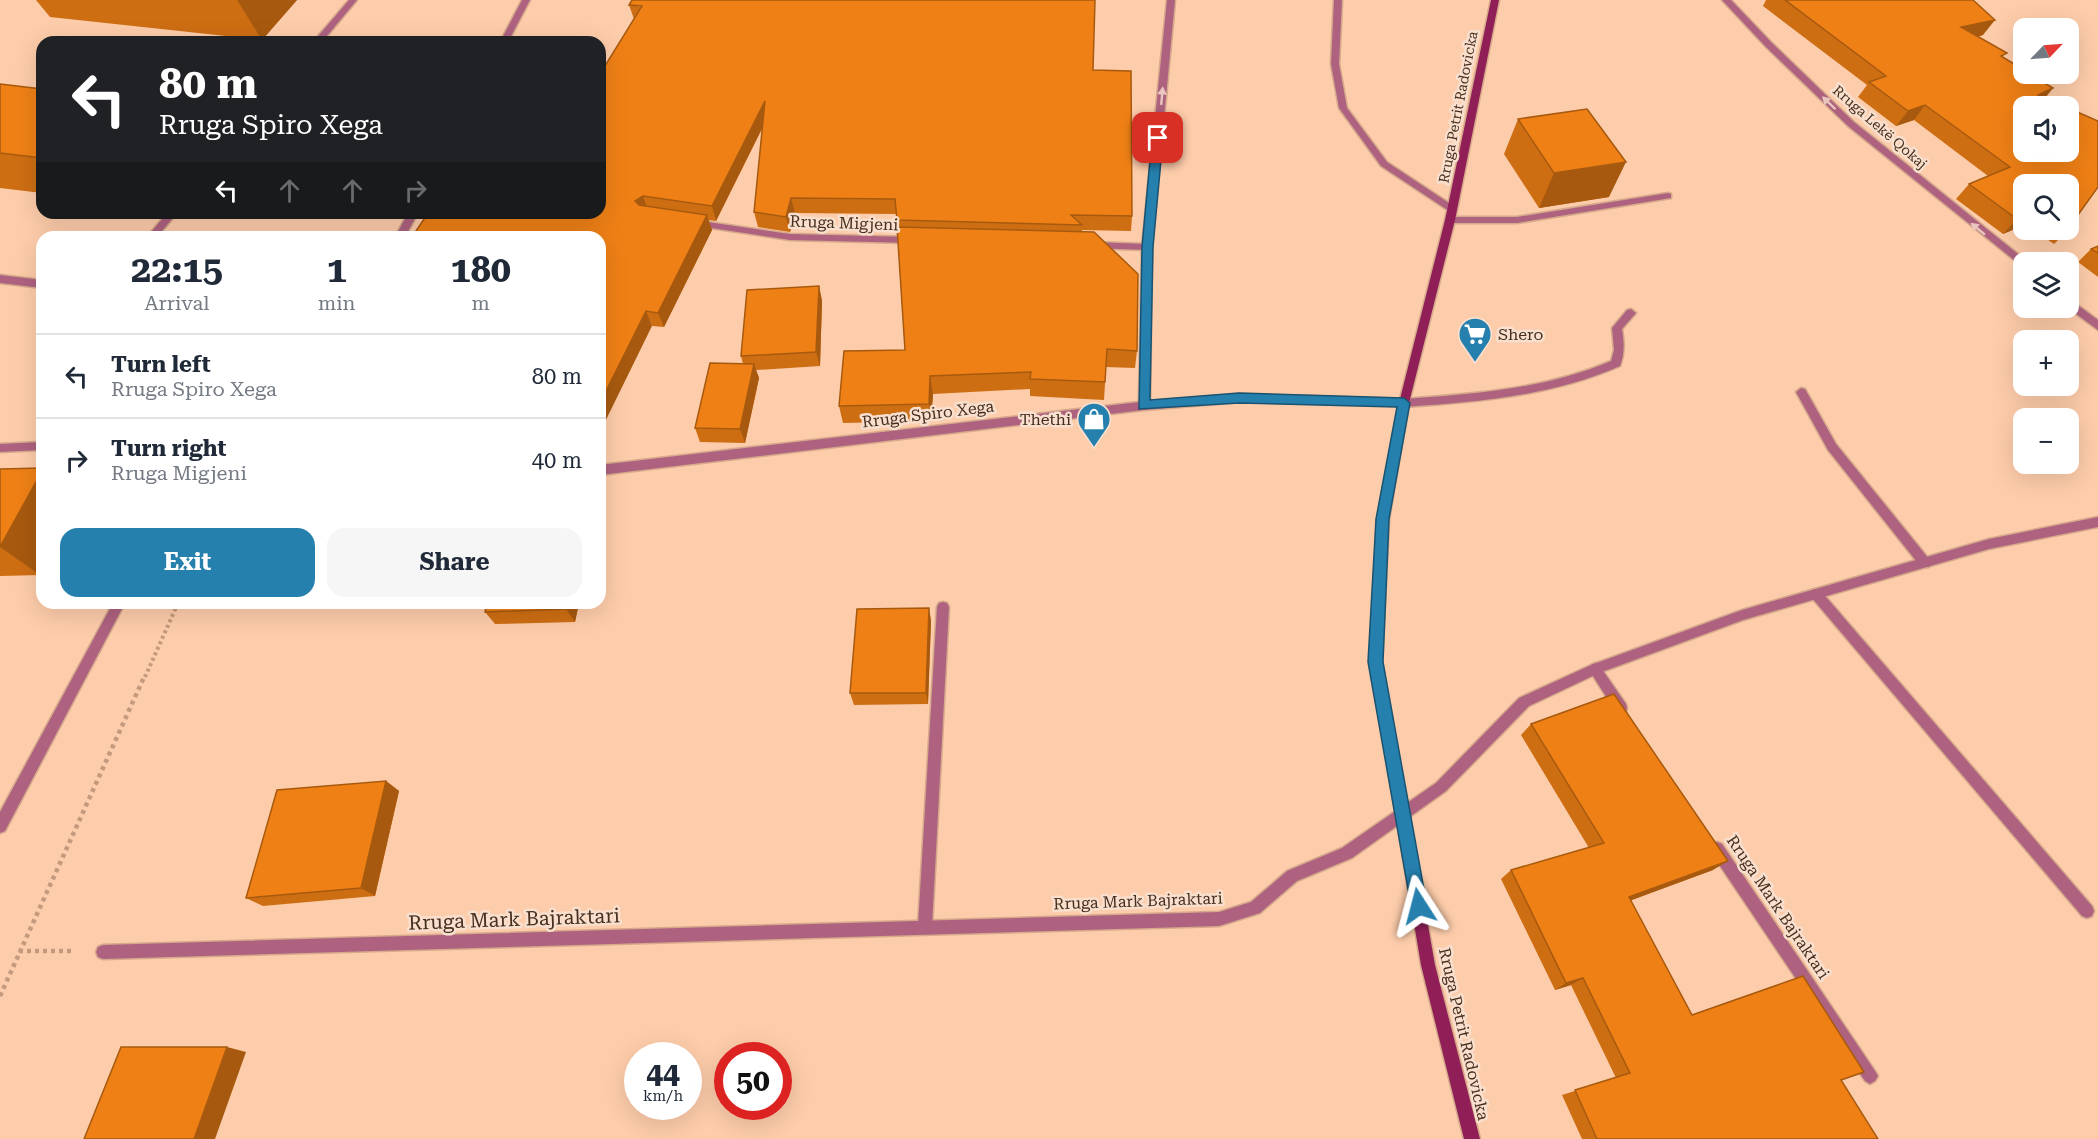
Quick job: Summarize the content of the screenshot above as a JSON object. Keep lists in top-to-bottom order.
{
  "streets": {
    "main road": ["Rruga Petrit Radovicka"],
    "street": [
      "Rruga Lekë Qokaj",
      "Rruga Migjeni",
      "Rruga Spiro Xega",
      "Rruga Mark Bajraktari"
    ]
  },
  "crossings": [
    ["Rruga Petrit Radovicka", "Rruga Spiro Xega"],
    ["Rruga Petrit Radovicka", "Rruga Mark Bajraktari"]
  ],
  "one_way": ["Rruga Lekë Qokaj"],
  "places": {
    "supermarket": ["Shero"],
    "shop": ["Thethi"]
  },
  "north": "top right",
  "page": {
    "map_buttons": ["+", "−"],
    "turn": ["80 m", "Rruga Spiro Xega"],
    "eta": [
      "22:15",
      "Arrival",
      "1",
      "min",
      "180",
      "m"
    ],
    "list": [
      {
        "name": "Turn left",
        "note": "Rruga Spiro Xega",
        "value": "80 m"
      },
      {
        "name": "Turn right",
        "note": "Rruga Migjeni",
        "value": "40 m"
      }
    ],
    "buttons": ["Exit", "Share"],
    "speed": "44 km/h",
    "limit": "50"
  }
}
